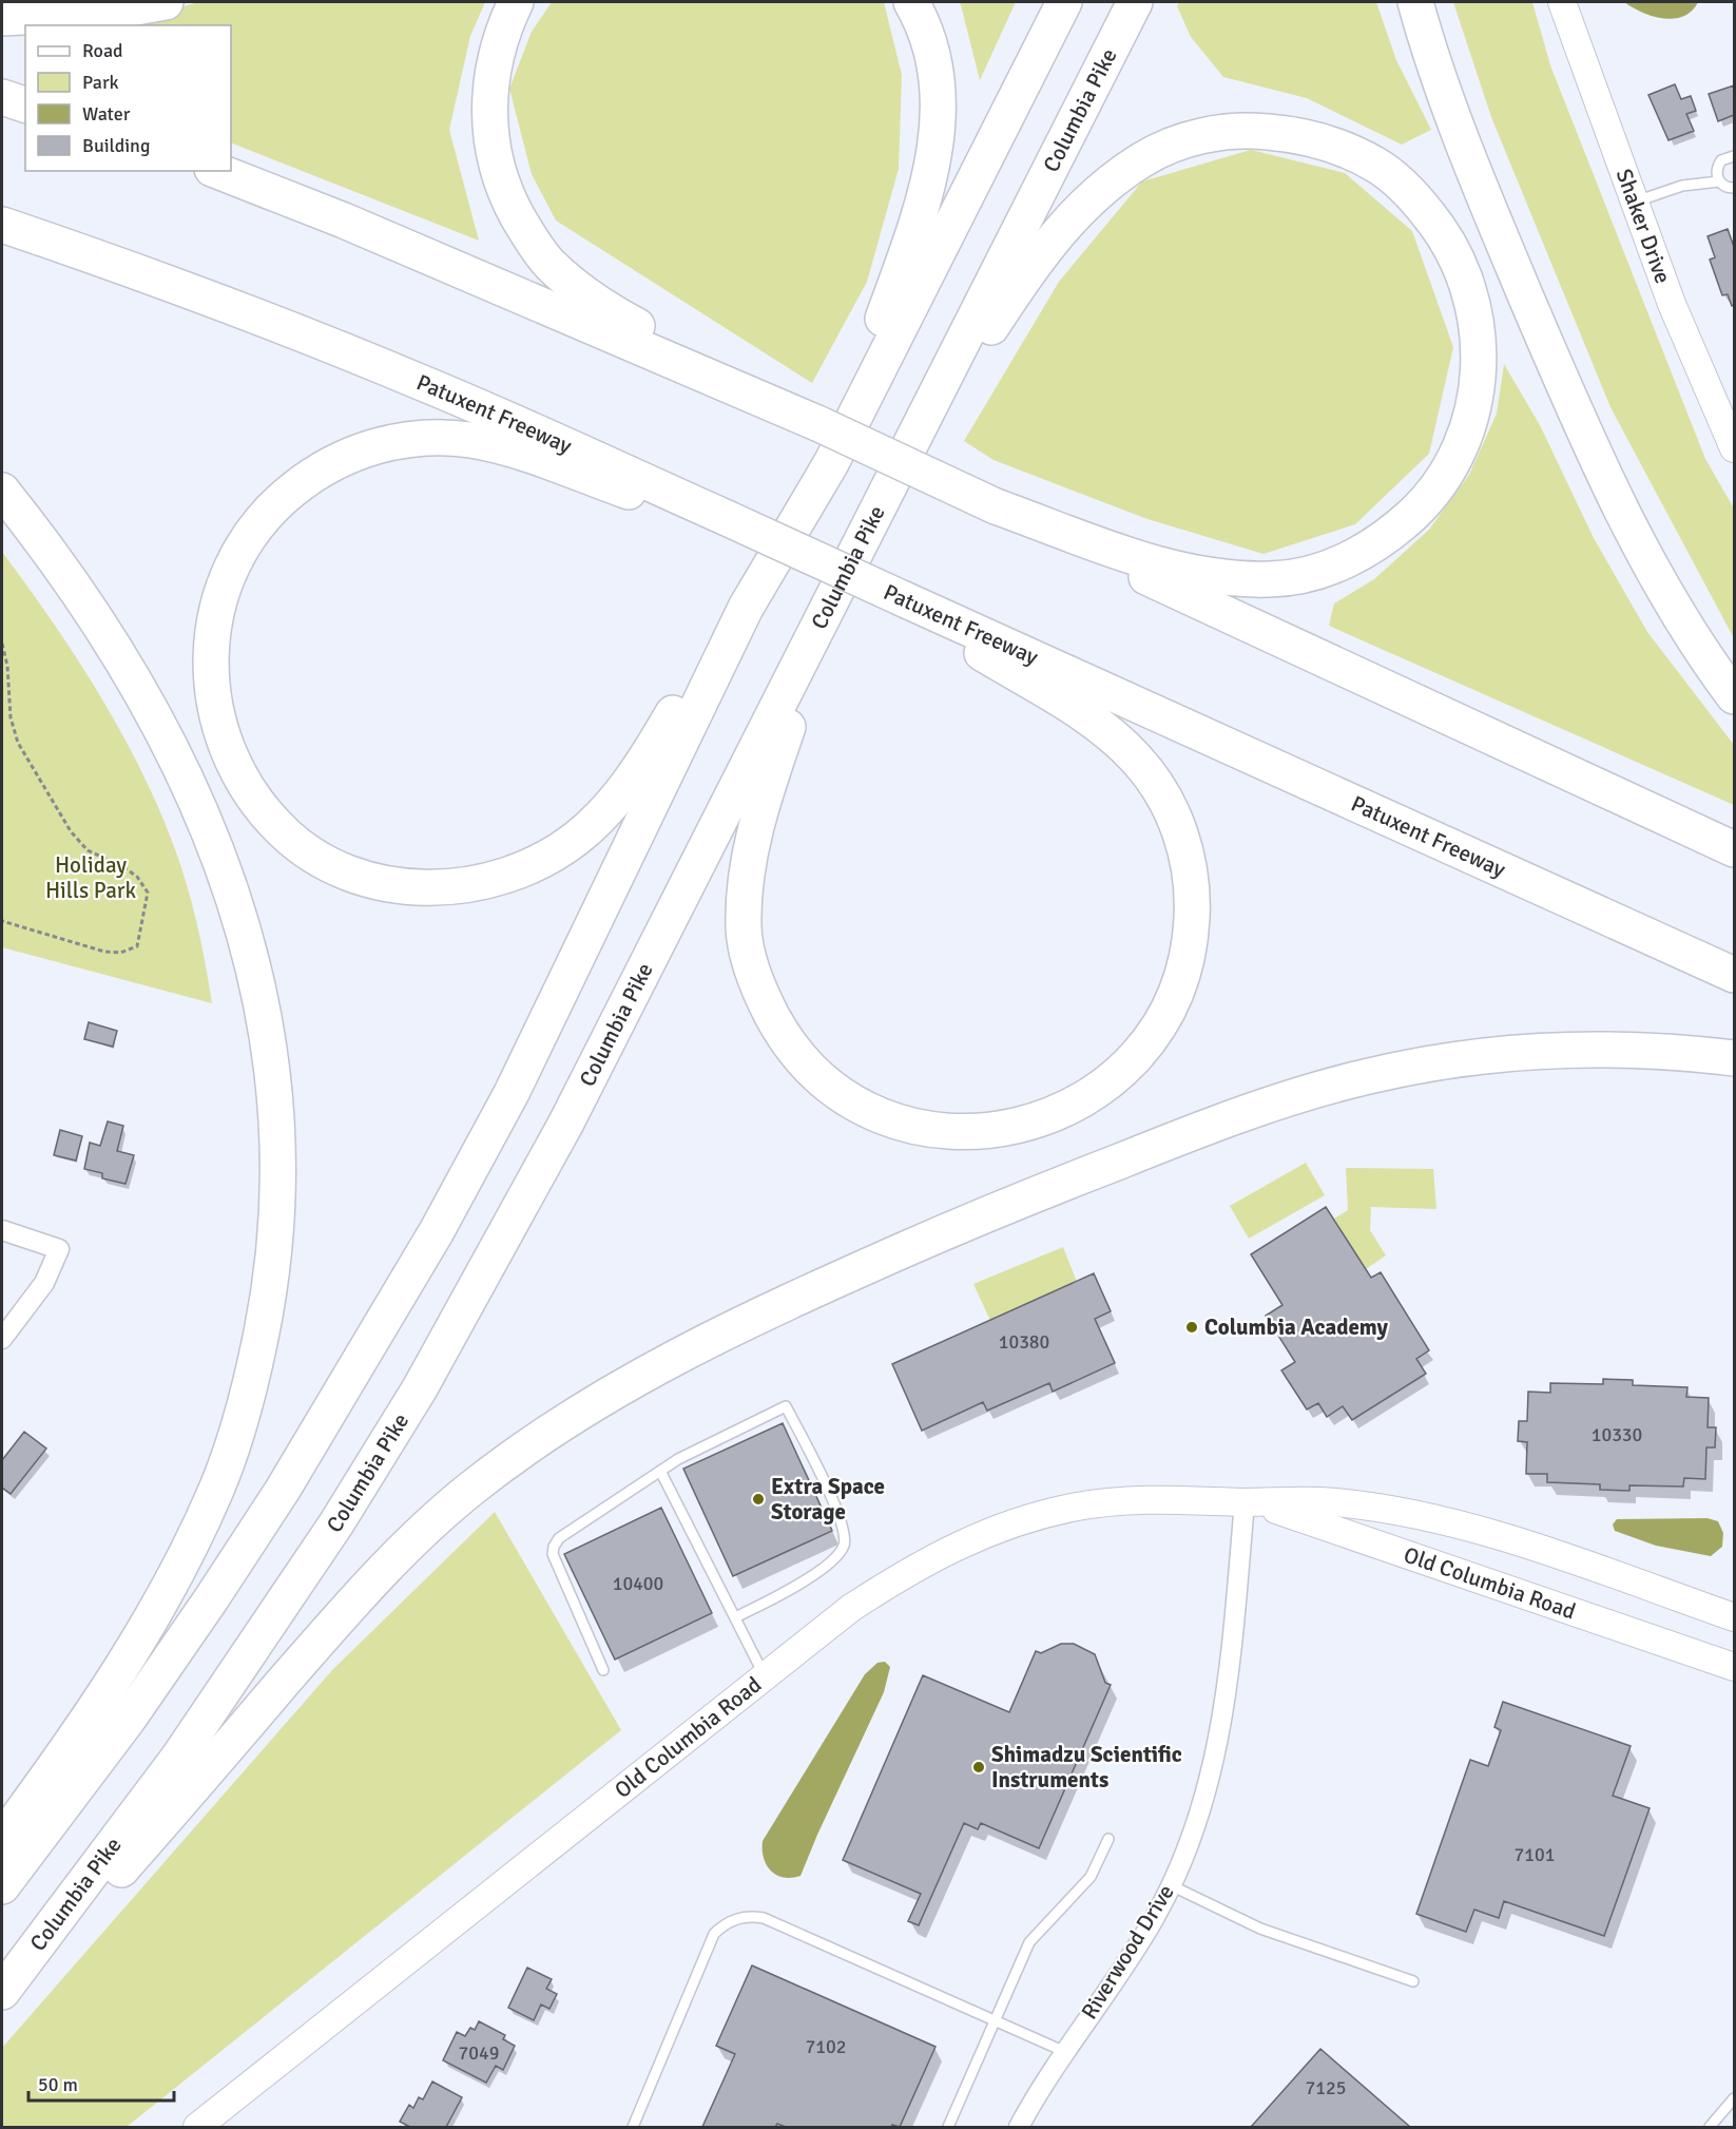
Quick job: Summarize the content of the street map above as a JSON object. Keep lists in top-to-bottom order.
{
  "streets": {
    "highway": ["Columbia Pike", "Patuxent Freeway"],
    "street": ["Shaker Drive", "Old Columbia Road", "Riverwood Drive"]
  },
  "crossings": [
    ["Old Columbia Road", "Riverwood Drive"]
  ],
  "parks": ["Holiday Hills Park"],
  "places": ["Columbia Academy", "Extra Space Storage", "Shimadzu Scientific Instruments"],
  "house_numbers": [
    "10380",
    "10330",
    "10400",
    "7101",
    "7102",
    "7049",
    "7125"
  ],
  "legend": [
    "Road",
    "Park",
    "Water",
    "Building"
  ],
  "scale_bar": "50 m"
}
